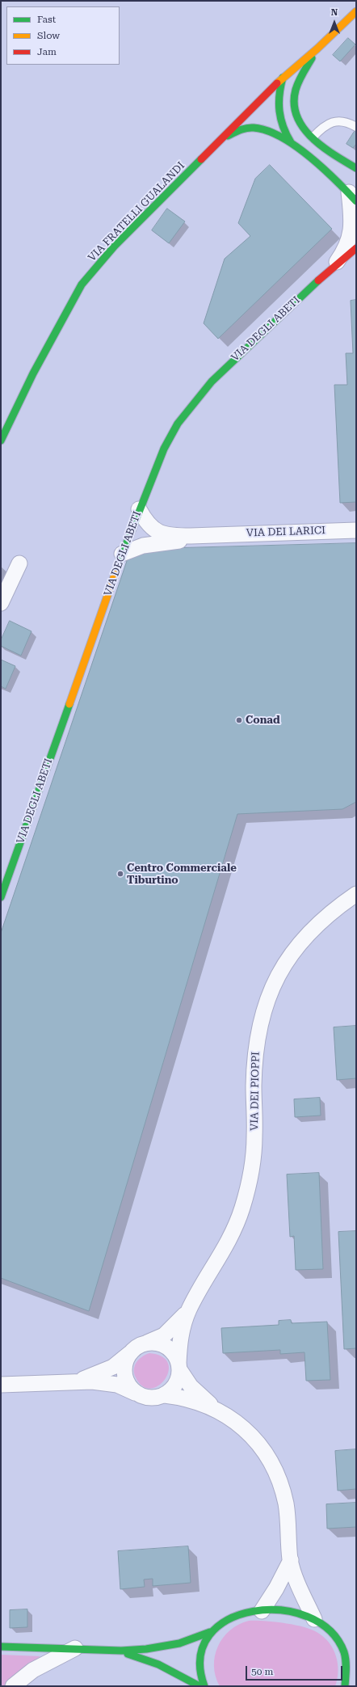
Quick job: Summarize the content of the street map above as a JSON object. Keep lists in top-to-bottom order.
{
  "streets": {
    "street": [
      "VIA FRATELLI GUALANDI",
      "VIA DEGLI ABETI",
      "VIA DEI LARICI",
      "VIA DEI PIOPPI"
    ]
  },
  "crossings": [
    ["VIA DEGLI ABETI", "VIA DEI LARICI"]
  ],
  "places": ["Conad", "Centro Commerciale Tiburtino"],
  "legend": ["Fast", "Slow", "Jam"],
  "scale_bar": "50 m",
  "north": "top"
}
